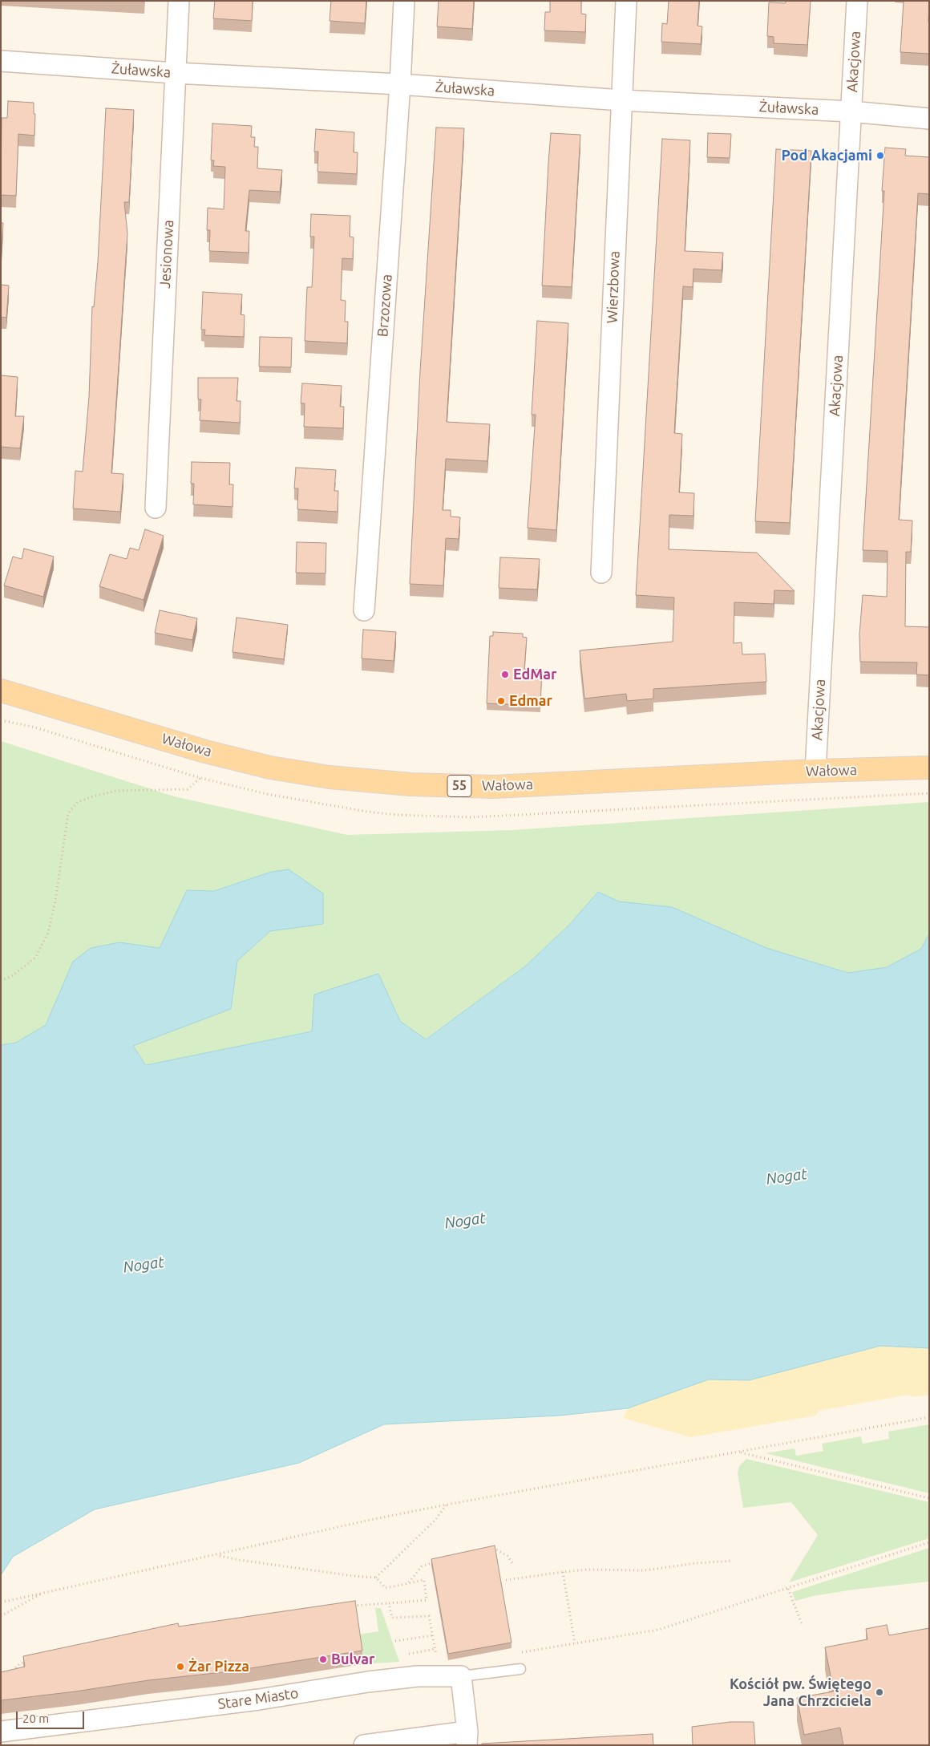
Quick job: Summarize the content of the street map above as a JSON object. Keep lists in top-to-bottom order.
{
  "streets": {
    "main road": ["Wałowa", "55"],
    "street": [
      "Akacjowa",
      "Żuławska",
      "Jesionowa",
      "Wierzbowa",
      "Brzozowa",
      "Stare Miasto"
    ]
  },
  "crossings": [
    ["Akacjowa", "Żuławska"],
    ["Akacjowa", "Wałowa"],
    ["Żuławska", "Jesionowa"],
    ["Żuławska", "Wierzbowa"],
    ["Żuławska", "Brzozowa"]
  ],
  "water": ["Nogat"],
  "places": [
    "Pod Akacjami",
    "EdMar",
    "Edmar",
    "Bulvar",
    "Żar Pizza",
    "Kościół pw. Świętego Jana Chrzciciela"
  ],
  "scale_bar": "20 m"
}
